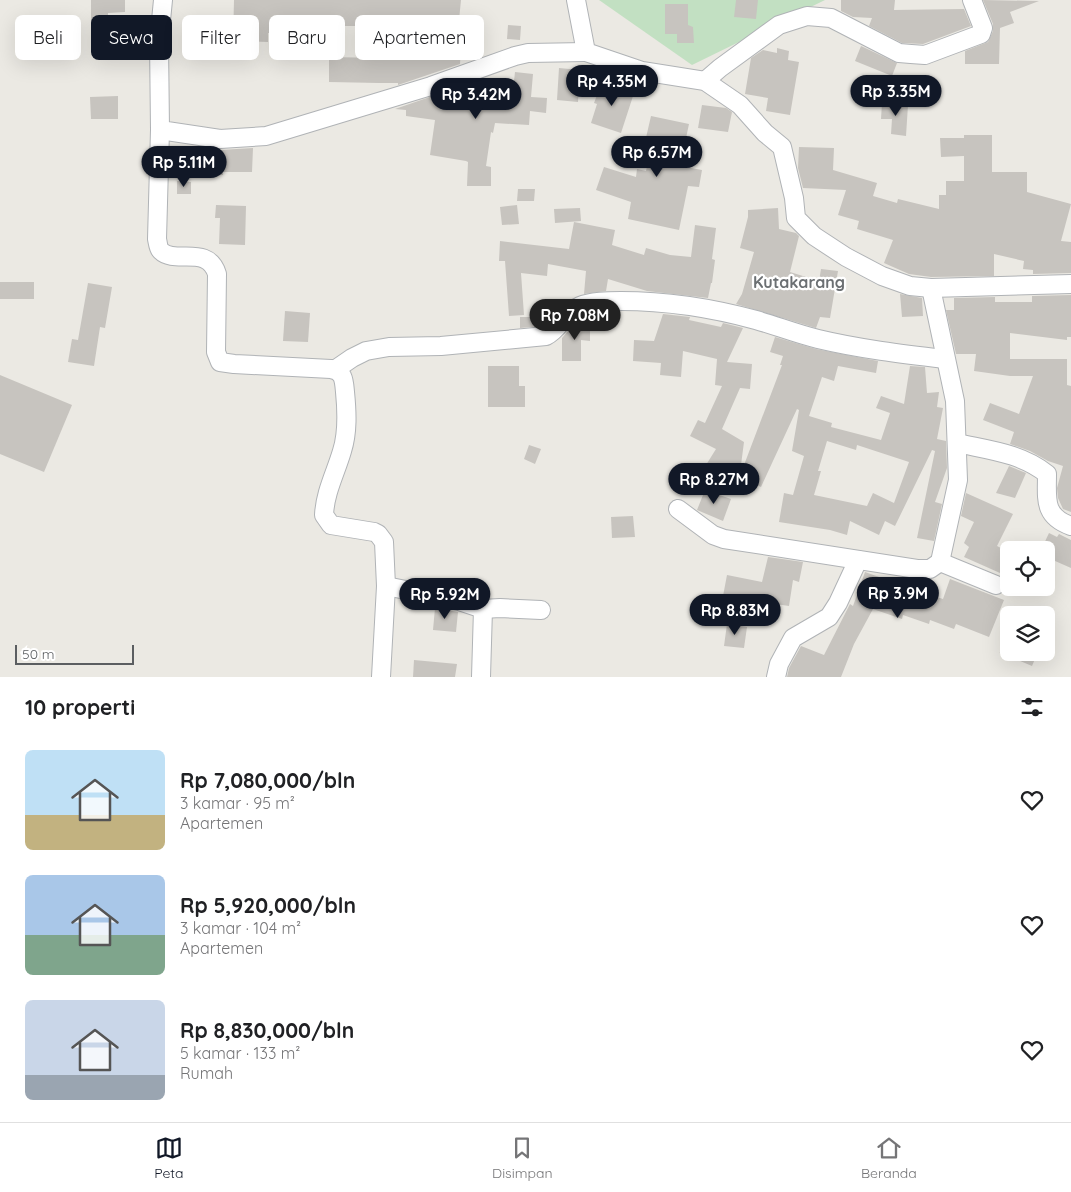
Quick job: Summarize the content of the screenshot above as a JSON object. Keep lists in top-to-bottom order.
{
  "districts": ["Kutakarang"],
  "scale_bar": "50 m",
  "page": {
    "chip": [
      "Beli",
      "Sewa",
      "Filter",
      "Baru",
      "Apartemen"
    ],
    "price": [
      "Rp 4.35M",
      "Rp 3.35M",
      "Rp 3.42M",
      "Rp 6.57M",
      "Rp 5.11M",
      "Rp 7.08M",
      "Rp 8.27M",
      "Rp 3.9M",
      "Rp 5.92M",
      "Rp 8.83M"
    ],
    "scale": "50 m",
    "heading": "10 properti",
    "list": [
      {
        "name": "Rp 7,080,000/bln",
        "note": "3 kamar · 95 m² · Apartemen"
      },
      {
        "name": "Rp 5,920,000/bln",
        "note": "3 kamar · 104 m² · Apartemen"
      },
      {
        "name": "Rp 8,830,000/bln",
        "note": "5 kamar · 133 m² · Rumah"
      }
    ],
    "tabs": ["Peta", "Disimpan", "Beranda"]
  }
}
